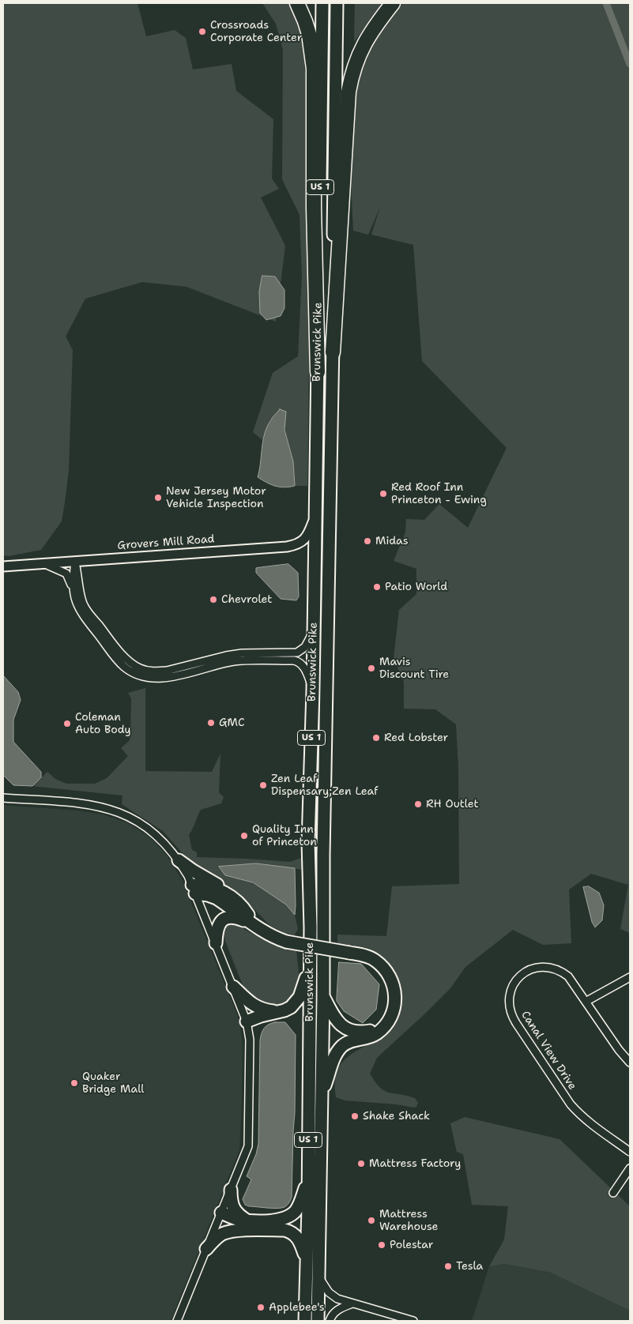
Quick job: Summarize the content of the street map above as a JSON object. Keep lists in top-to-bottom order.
{
  "streets": {
    "highway": ["US 1", "Brunswick Pike"],
    "street": ["Grovers Mill Road", "Canal View Drive"]
  },
  "crossings": [
    ["Brunswick Pike", "Grovers Mill Road"]
  ],
  "places": [
    "Crossroads Corporate Center",
    "Red Roof Inn Princeton - Ewing",
    "New Jersey Motor Vehicle Inspection",
    "Midas",
    "Patio World",
    "Chevrolet",
    "Mavis Discount Tire",
    "GMC",
    "Coleman Auto Body",
    "Red Lobster",
    "Zen Leaf Dispensary;Zen Leaf",
    "RH Outlet",
    "Quality Inn of Princeton",
    "Quaker Bridge Mall",
    "Shake Shack",
    "Mattress Factory",
    "Mattress Warehouse",
    "Polestar",
    "Tesla",
    "Applebee's"
  ]
}
